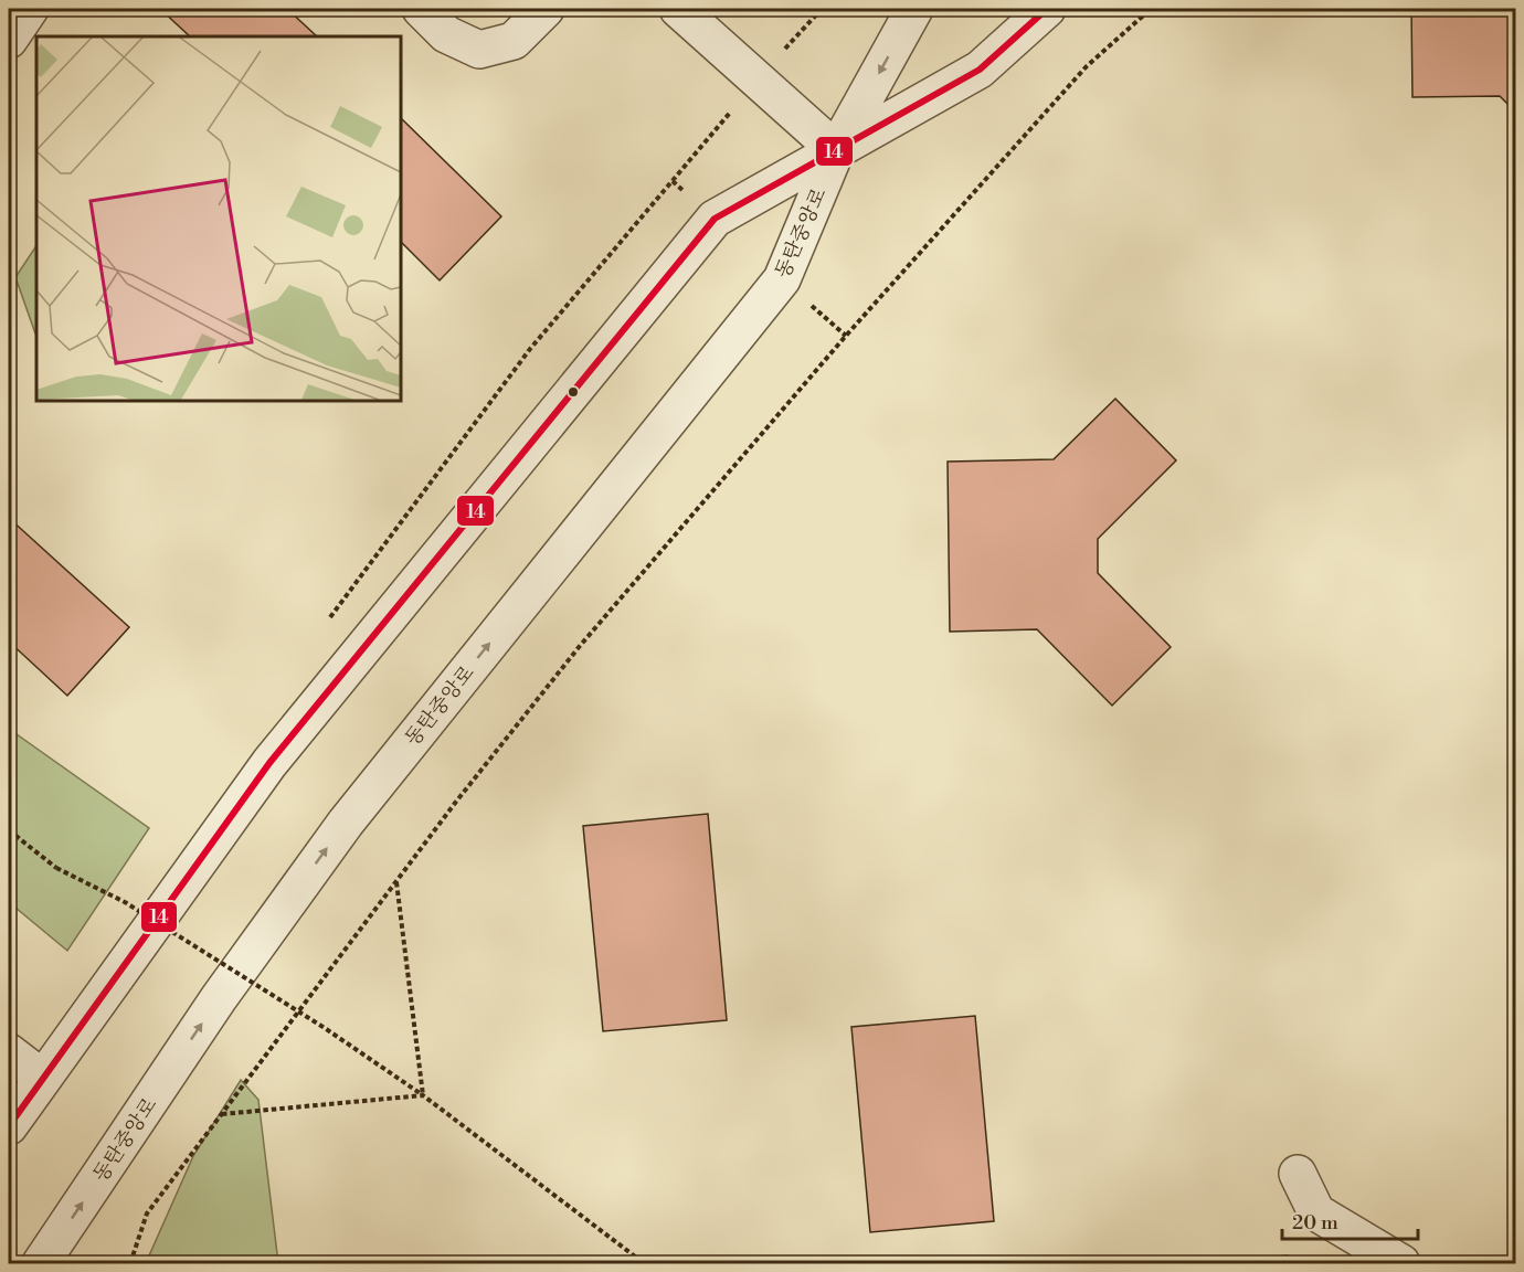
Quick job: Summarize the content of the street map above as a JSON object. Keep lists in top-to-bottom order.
{
  "streets": {
    "street": ["동탄중앙로"]
  },
  "lines": ["transit line 14"],
  "scale_bar": "20 m"
}
